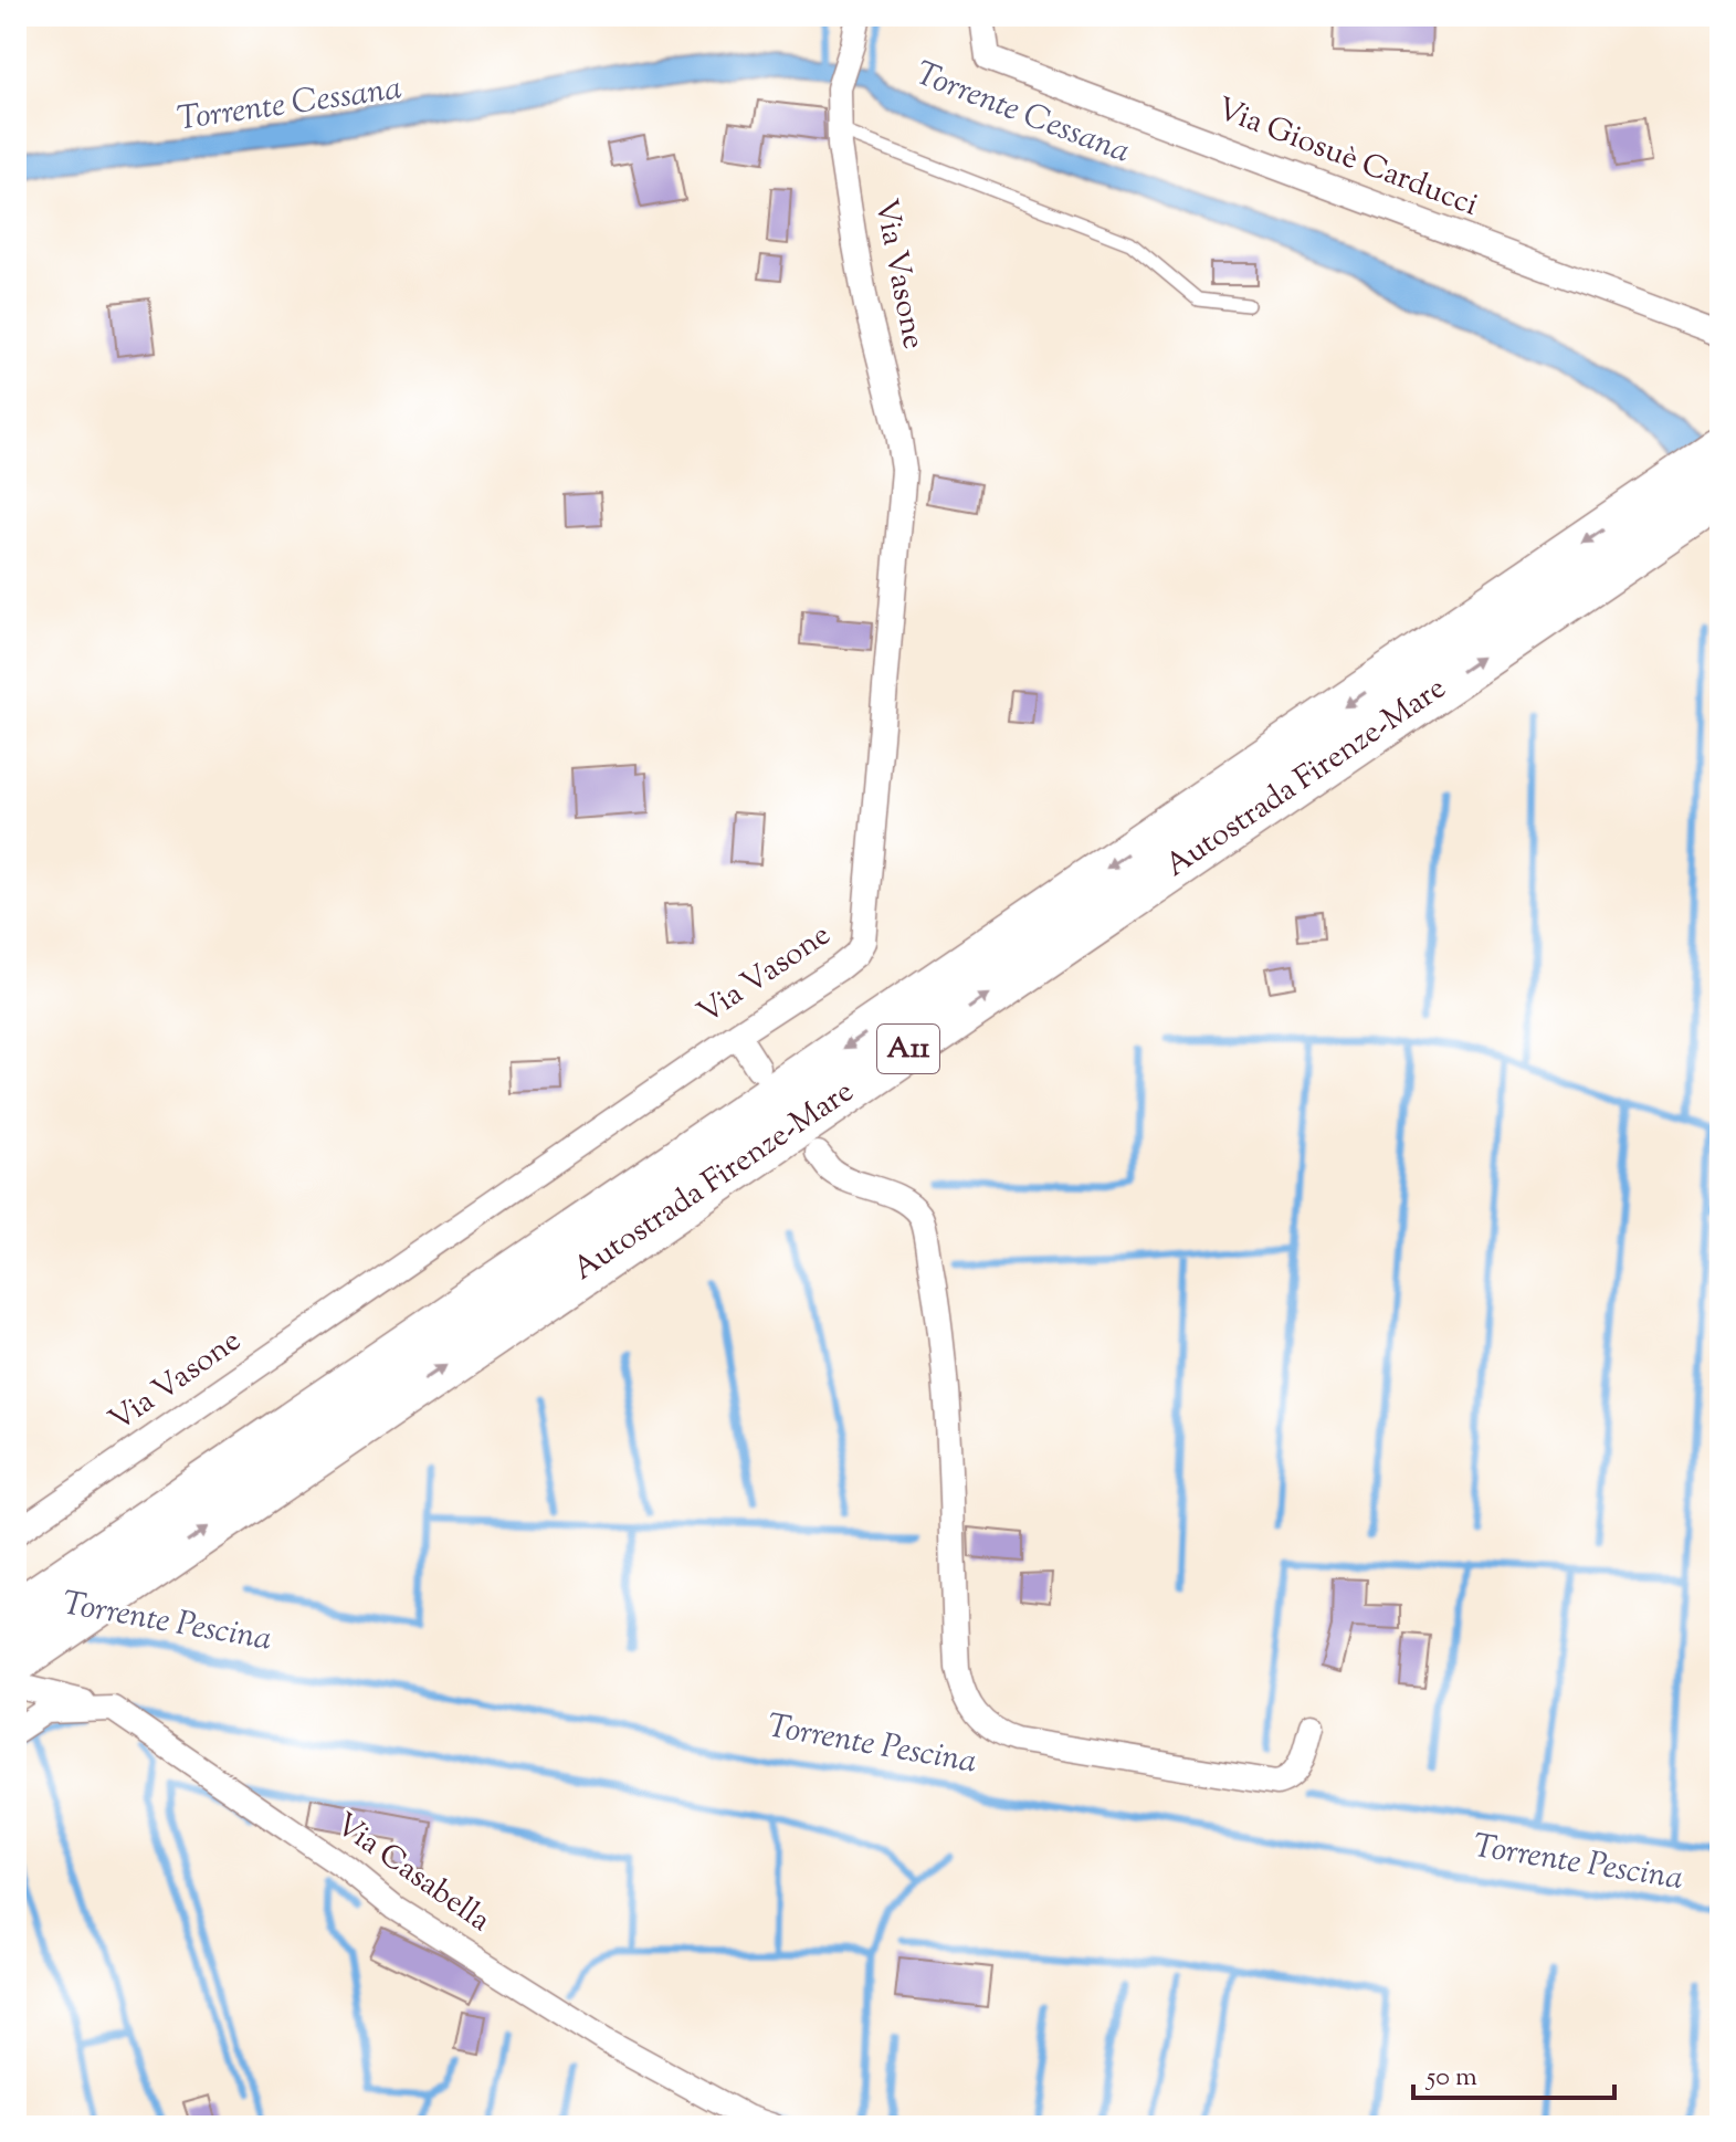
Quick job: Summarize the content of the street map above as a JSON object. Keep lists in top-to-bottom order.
{
  "streets": {
    "highway": ["Autostrada Firenze-Mare", "A11"],
    "street": ["Via Giosuè Carducci", "Via Vasone", "Via Casabella"]
  },
  "water": ["Torrente Cessana", "Torrente Pescina"],
  "scale_bar": "50 m"
}
